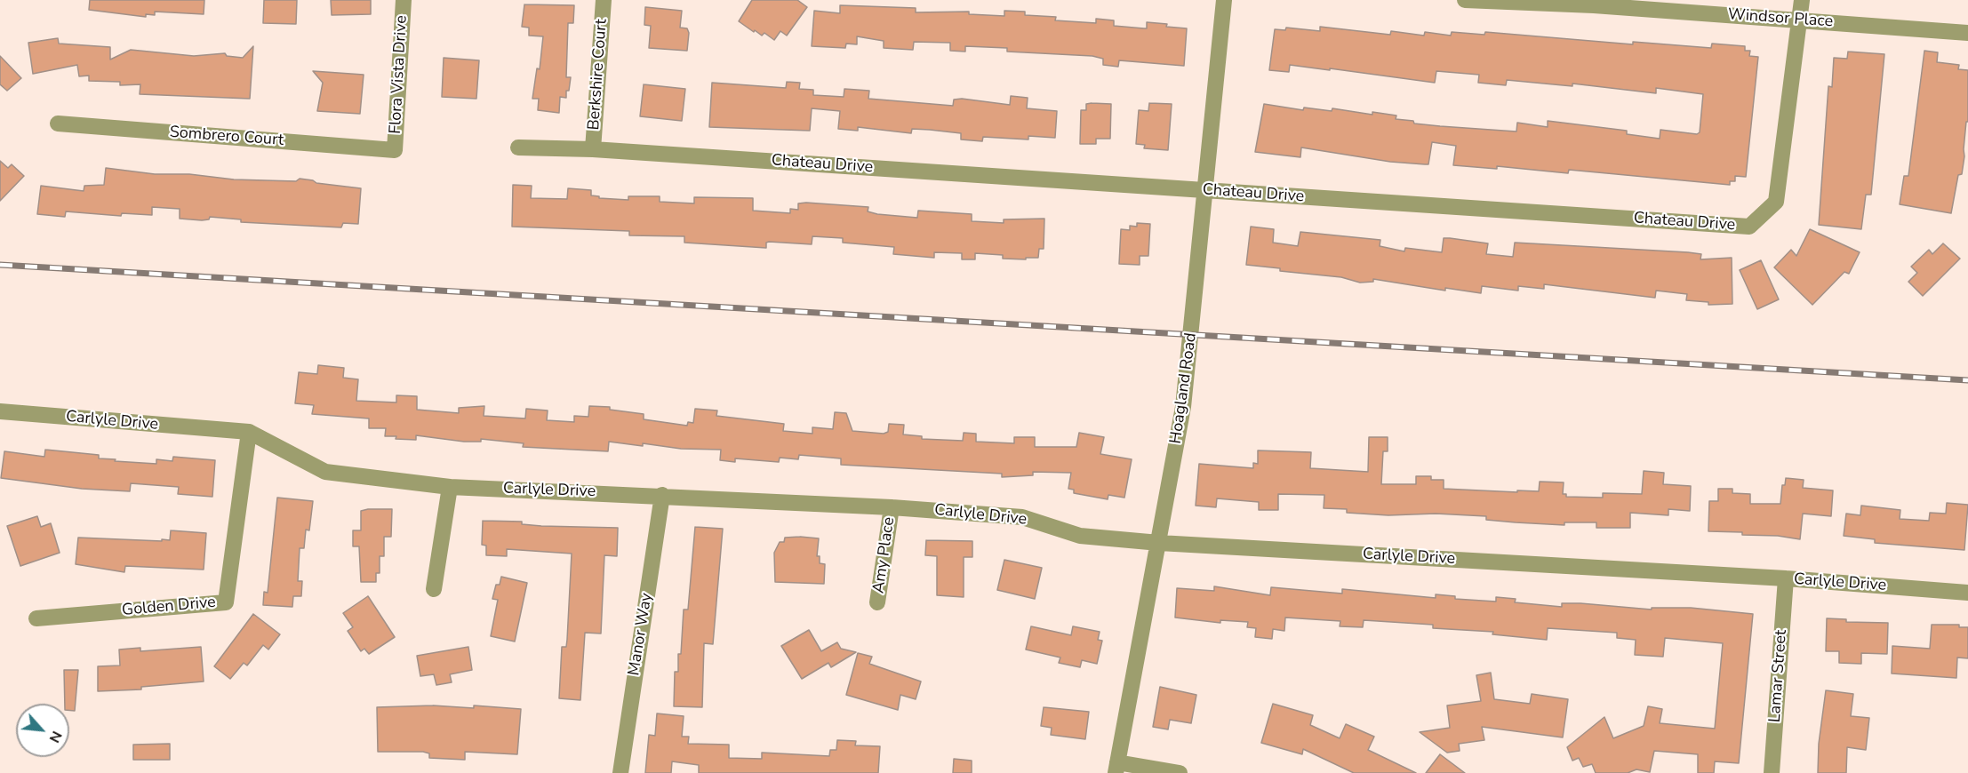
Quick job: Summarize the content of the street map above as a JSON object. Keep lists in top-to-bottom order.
{
  "streets": {
    "street": [
      "Windsor Place",
      "Flora Vista Drive",
      "Berkshire Court",
      "Sombrero Court",
      "Chateau Drive",
      "Hoagland Road",
      "Carlyle Drive",
      "Amy Place",
      "Golden Drive",
      "Manor Way",
      "Lamar Street"
    ]
  },
  "crossings": [
    ["Windsor Place", "Chateau Drive"],
    ["Flora Vista Drive", "Sombrero Court"],
    ["Berkshire Court", "Chateau Drive"],
    ["Chateau Drive", "Hoagland Road"],
    ["Hoagland Road", "Carlyle Drive"],
    ["Carlyle Drive", "Amy Place"],
    ["Carlyle Drive", "Golden Drive"],
    ["Carlyle Drive", "Manor Way"],
    ["Carlyle Drive", "Lamar Street"]
  ],
  "north": "bottom right"
}
